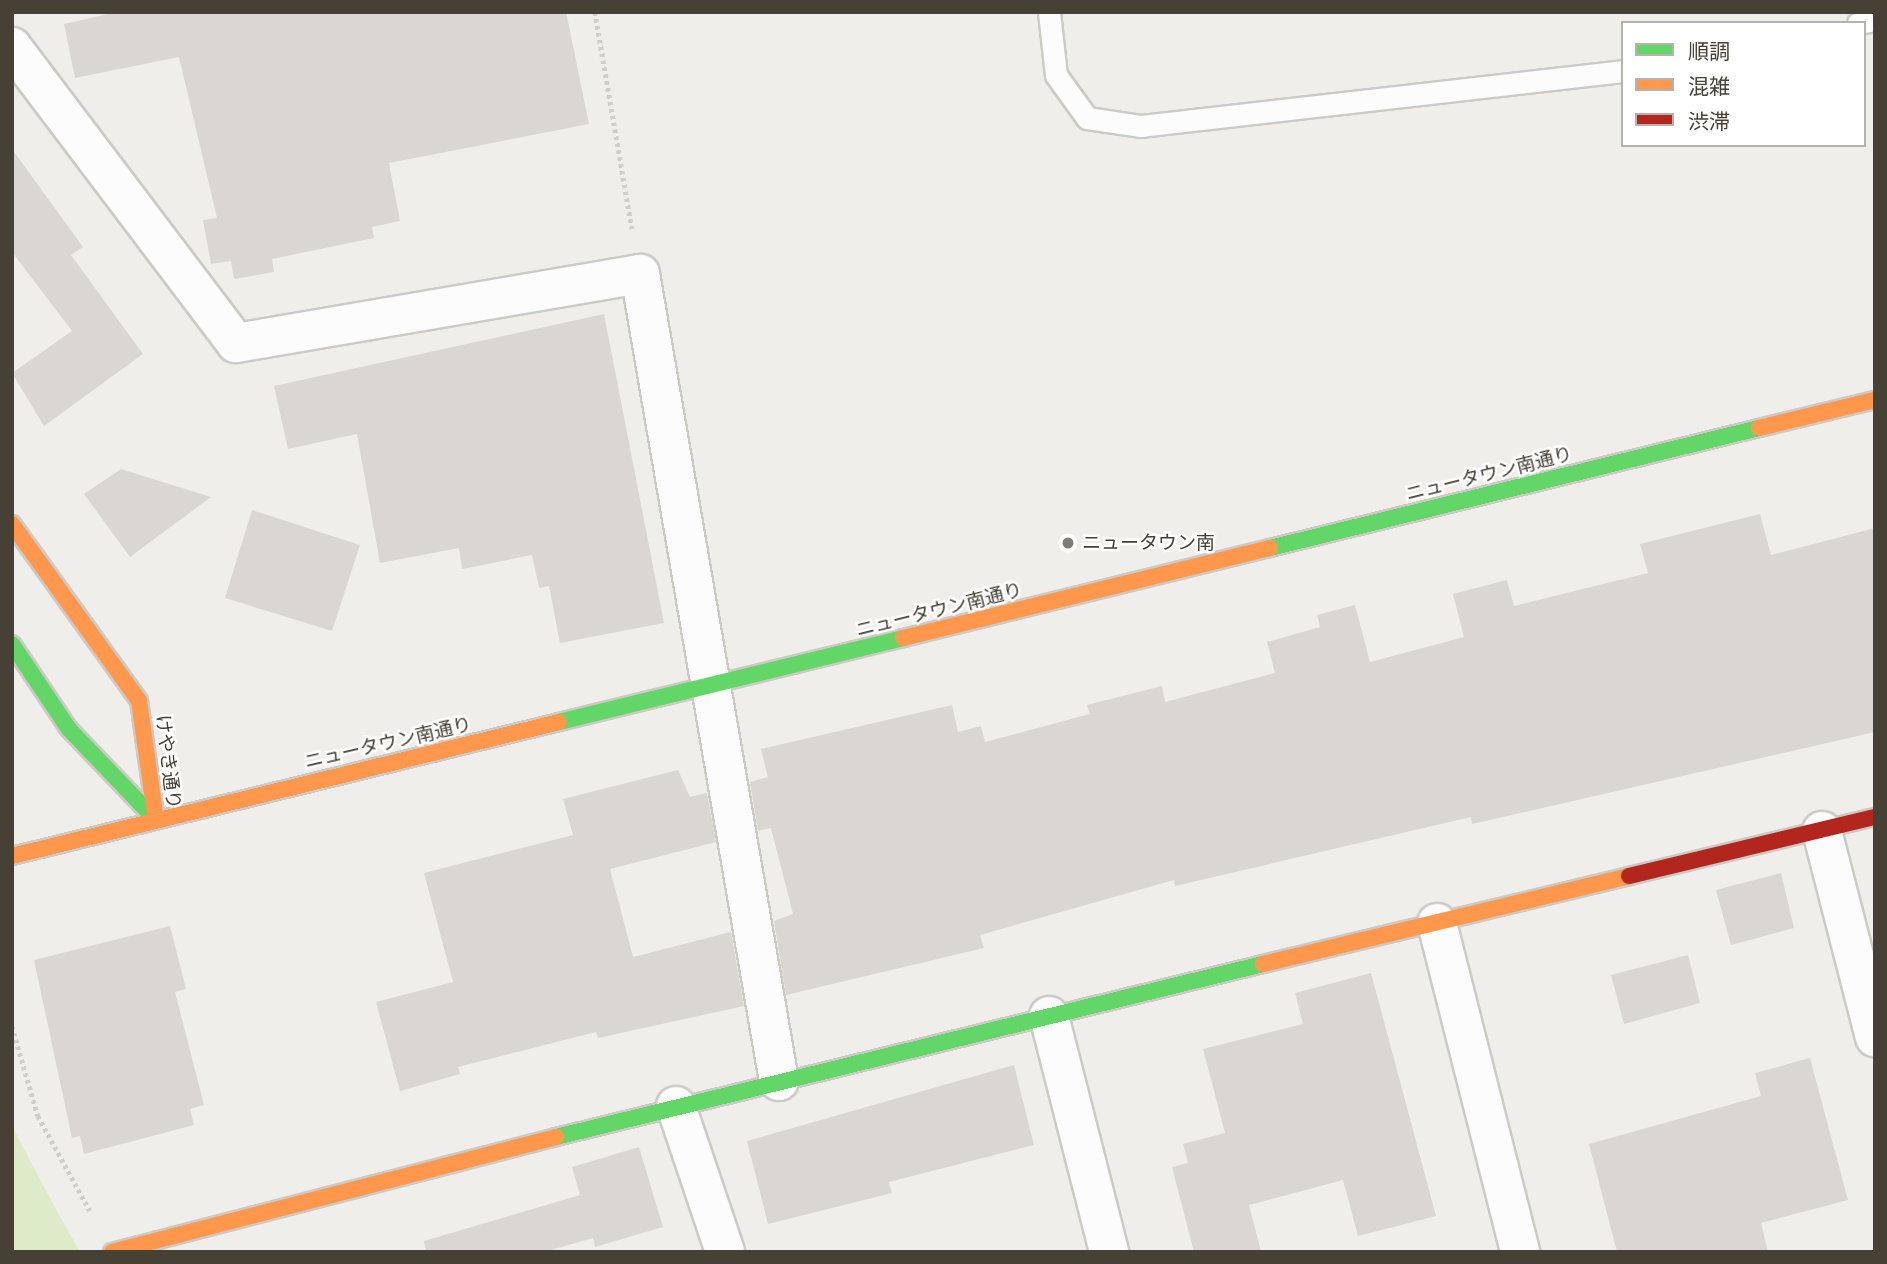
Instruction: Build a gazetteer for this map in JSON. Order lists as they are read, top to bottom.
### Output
{
  "streets": {
    "street": ["ニュータウン南通り", "けやき通り"]
  },
  "crossings": [
    ["ニュータウン南通り", "けやき通り"]
  ],
  "places": ["ニュータウン南"],
  "legend": ["順調", "混雑", "渋滞"]
}
